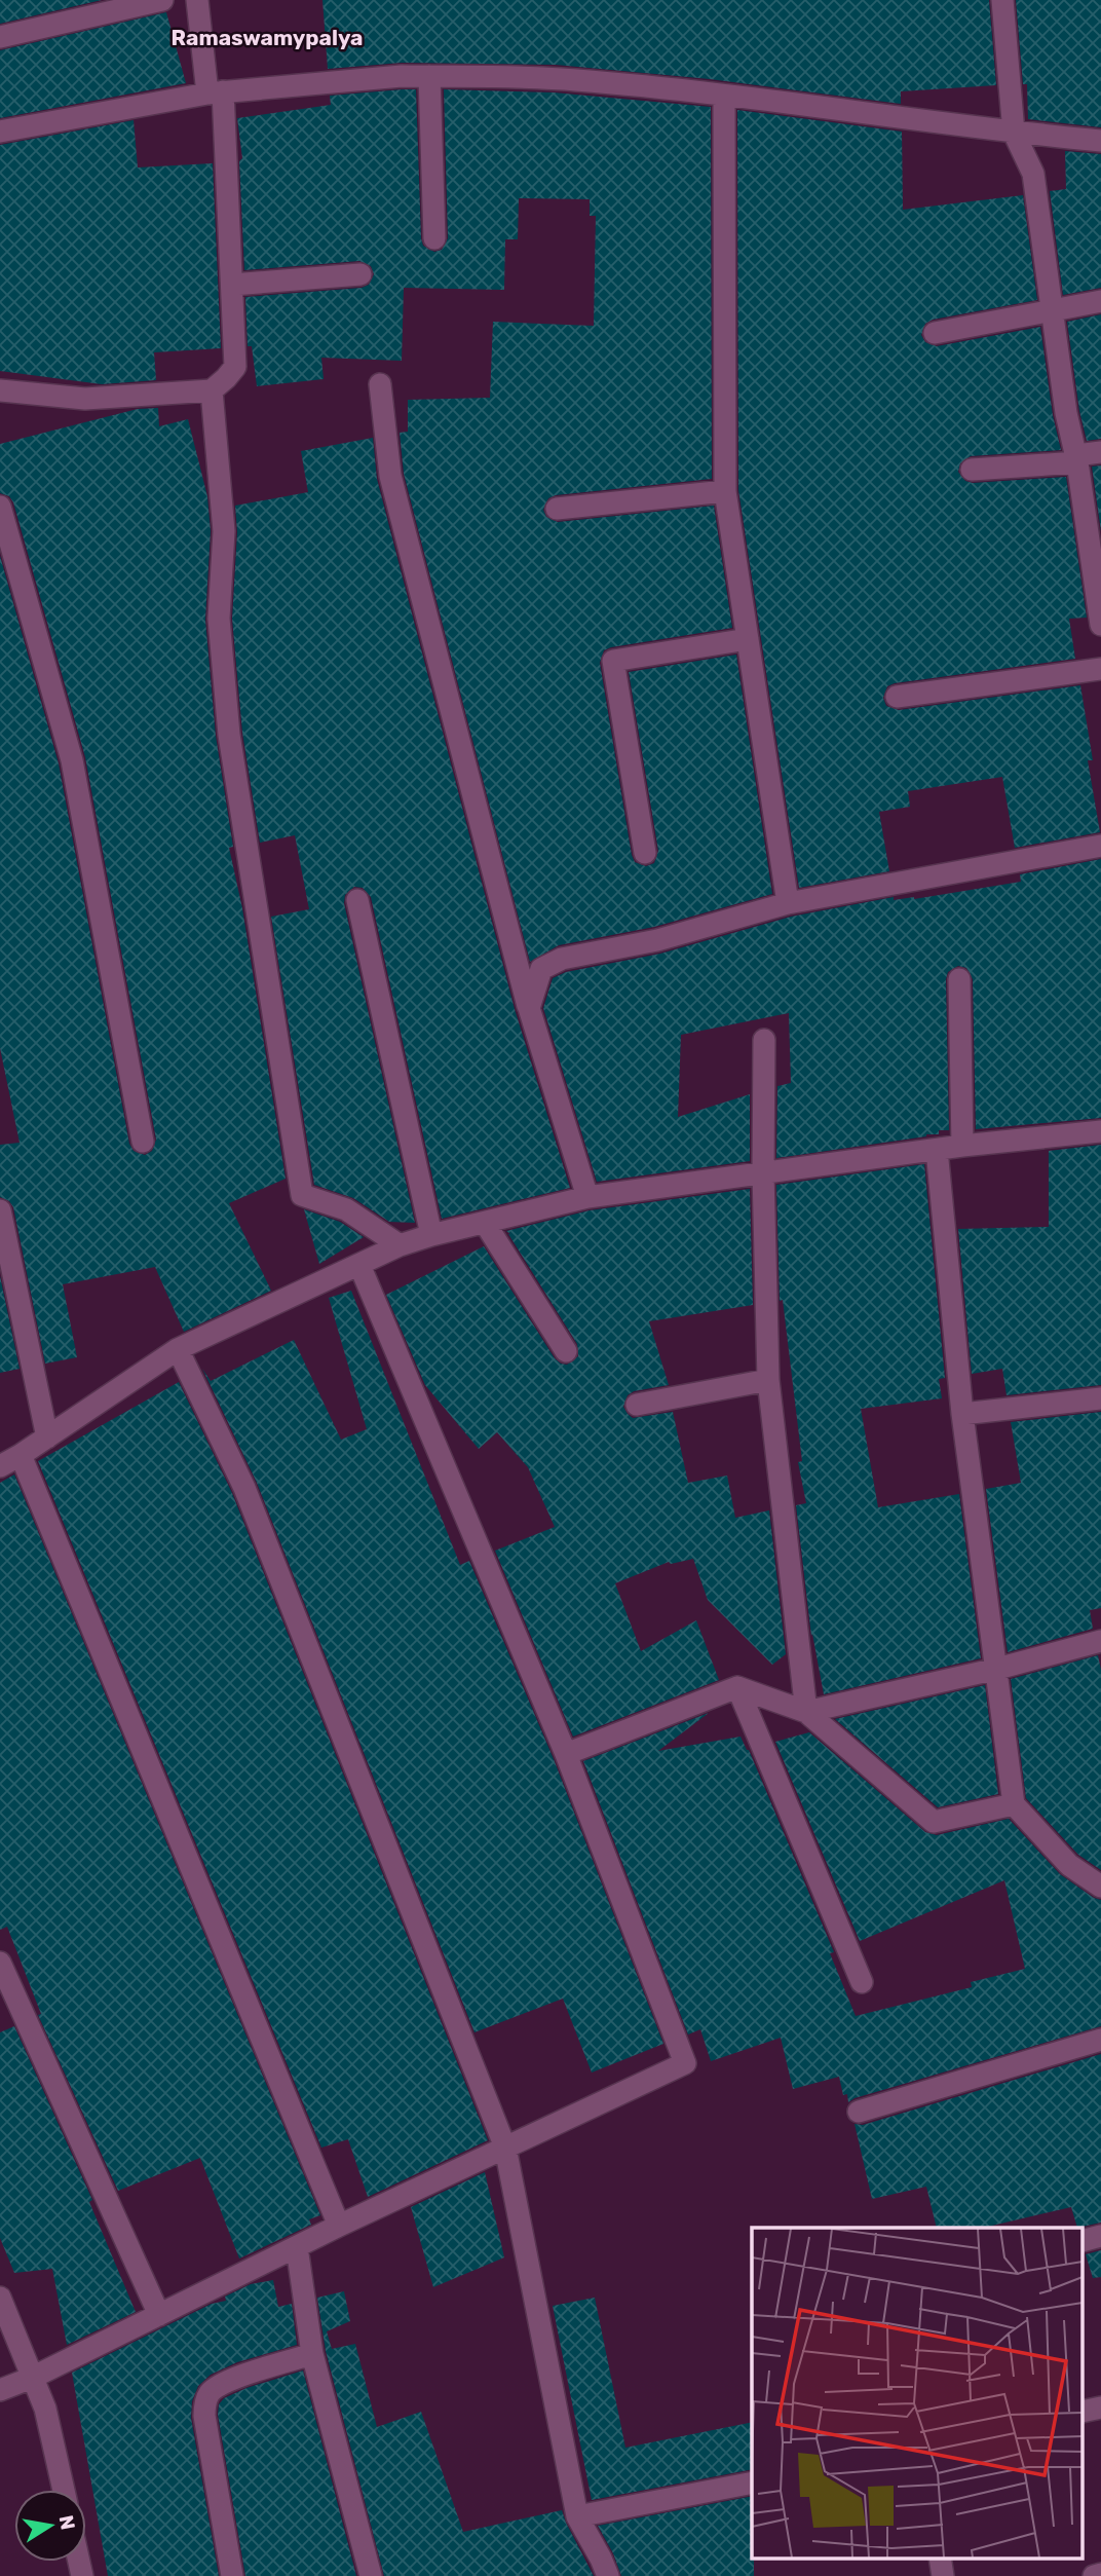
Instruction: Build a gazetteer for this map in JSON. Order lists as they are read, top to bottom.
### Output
{
  "districts": ["Ramaswamypalya"],
  "north": "right"
}
